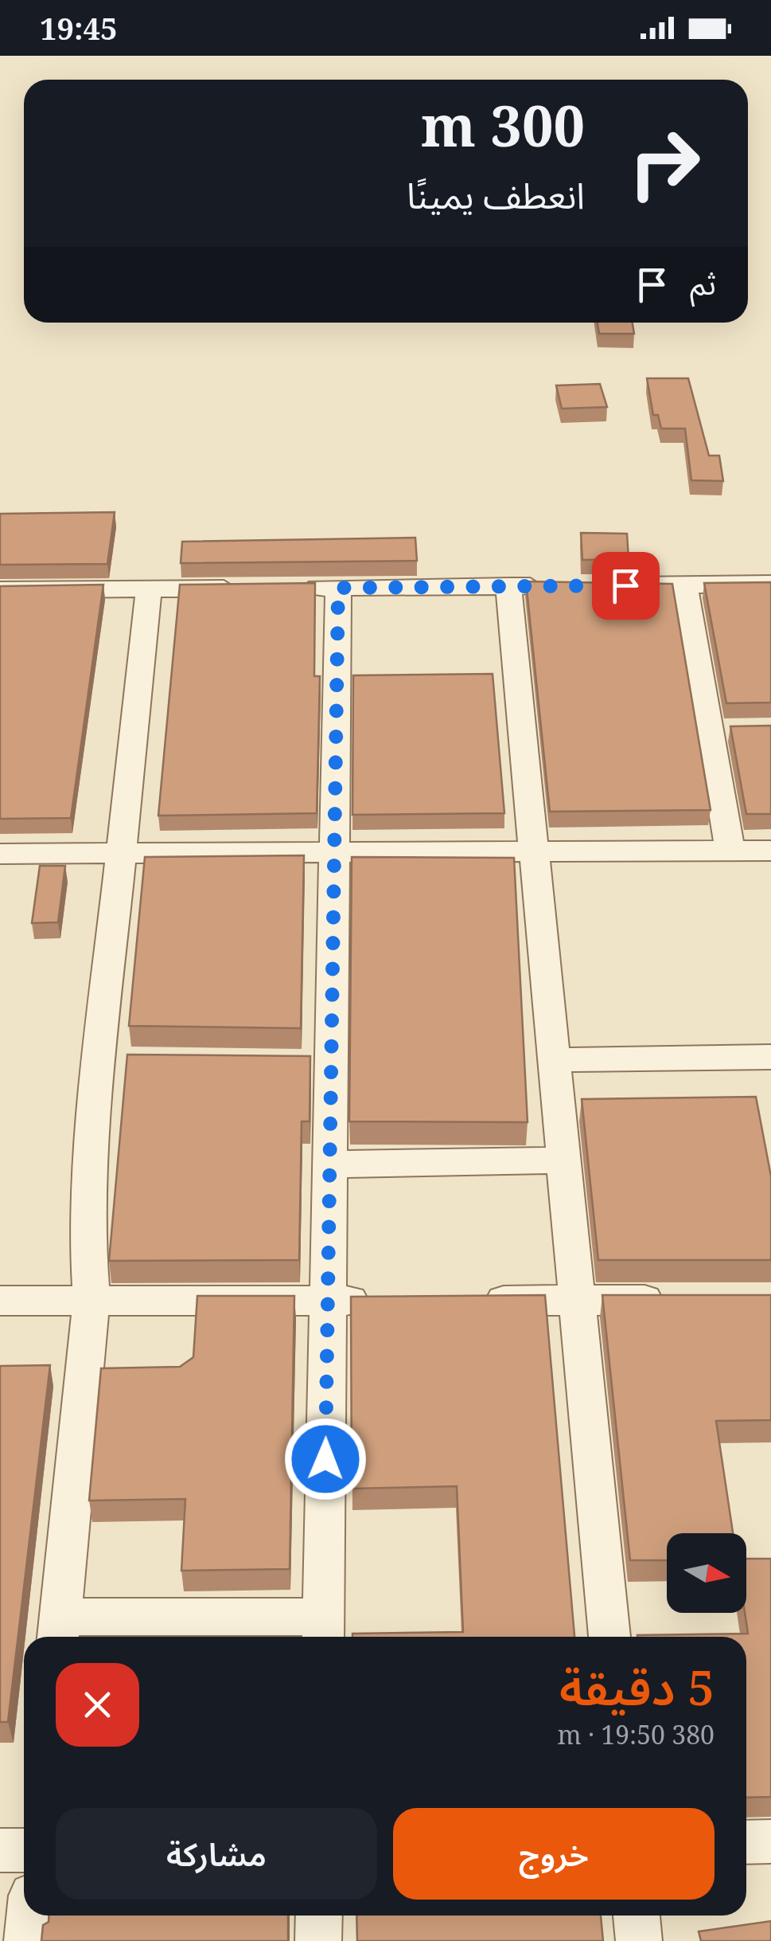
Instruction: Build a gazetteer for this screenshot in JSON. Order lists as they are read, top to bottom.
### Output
{
  "north": "right",
  "page": {
    "status": "19:45",
    "turn": ["300 m", "انعطف يمينًا"],
    "then": "ثم",
    "heading": ["5 دقيقة", "380 m · 19:50"],
    "buttons": ["خروج", "مشاركة"]
  }
}
